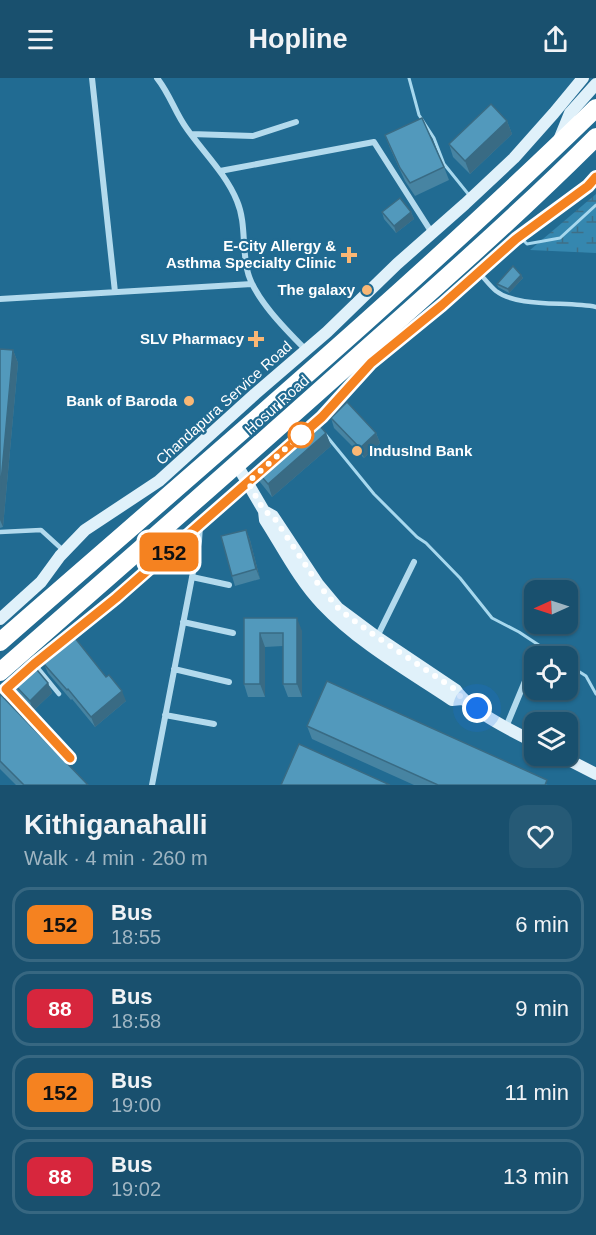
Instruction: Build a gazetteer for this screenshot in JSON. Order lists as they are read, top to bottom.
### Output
{
  "streets": {
    "highway": ["Hosur Road"],
    "street": ["Chandapura Service Road"]
  },
  "places": {
    "health": ["E-City Allergy & Asthma Specialty Clinic", "SLV Pharmacy"],
    "other": ["The galaxy", "Bank of Baroda", "IndusInd Bank"]
  },
  "lines": ["bus line 152"],
  "north": "left",
  "page": {
    "header": "Hopline",
    "on_map": "152",
    "heading": ["Kithiganahalli", "Walk · 4 min · 260 m"],
    "list": [
      {
        "mark": "152",
        "name": "Bus",
        "note": "18:55",
        "value": "6 min"
      },
      {
        "mark": "88",
        "name": "Bus",
        "note": "18:58",
        "value": "9 min"
      },
      {
        "mark": "152",
        "name": "Bus",
        "note": "19:00",
        "value": "11 min"
      },
      {
        "mark": "88",
        "name": "Bus",
        "note": "19:02",
        "value": "13 min"
      }
    ]
  }
}
